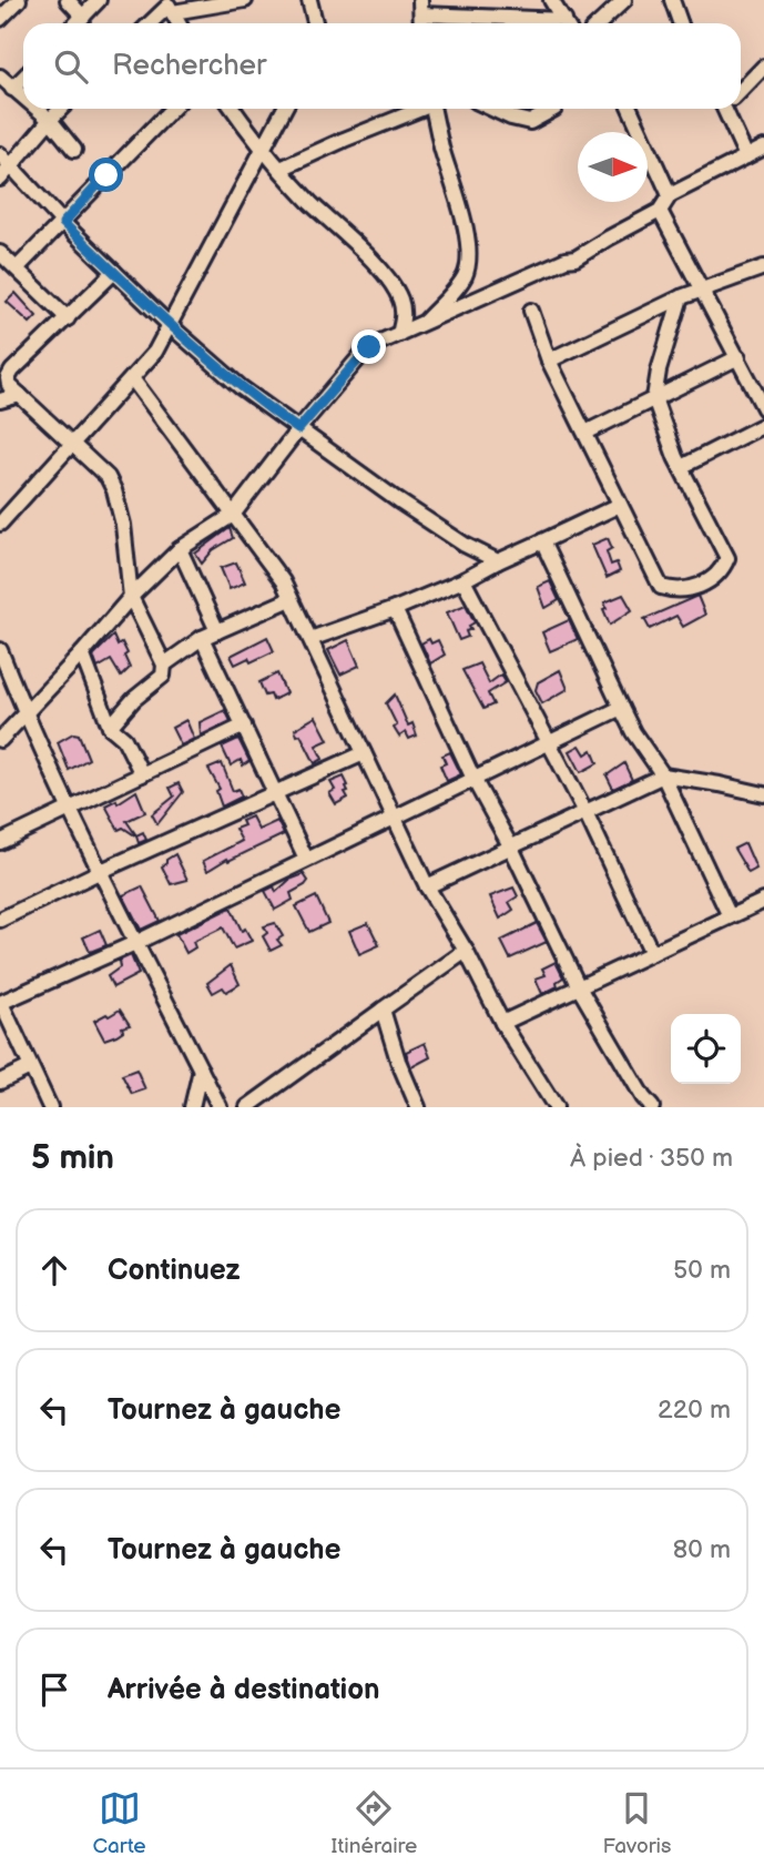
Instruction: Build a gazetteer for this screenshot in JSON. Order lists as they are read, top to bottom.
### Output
{
  "north": "right",
  "page": {
    "search": "Rechercher",
    "heading": ["5 min", "À pied · 350 m"],
    "list": [
      ["Continuez", "50 m"],
      ["Tournez à gauche", "220 m"],
      ["Tournez à gauche", "80 m"],
      "Arrivée à destination"
    ],
    "nav": ["Carte", "Itinéraire", "Favoris"]
  }
}
